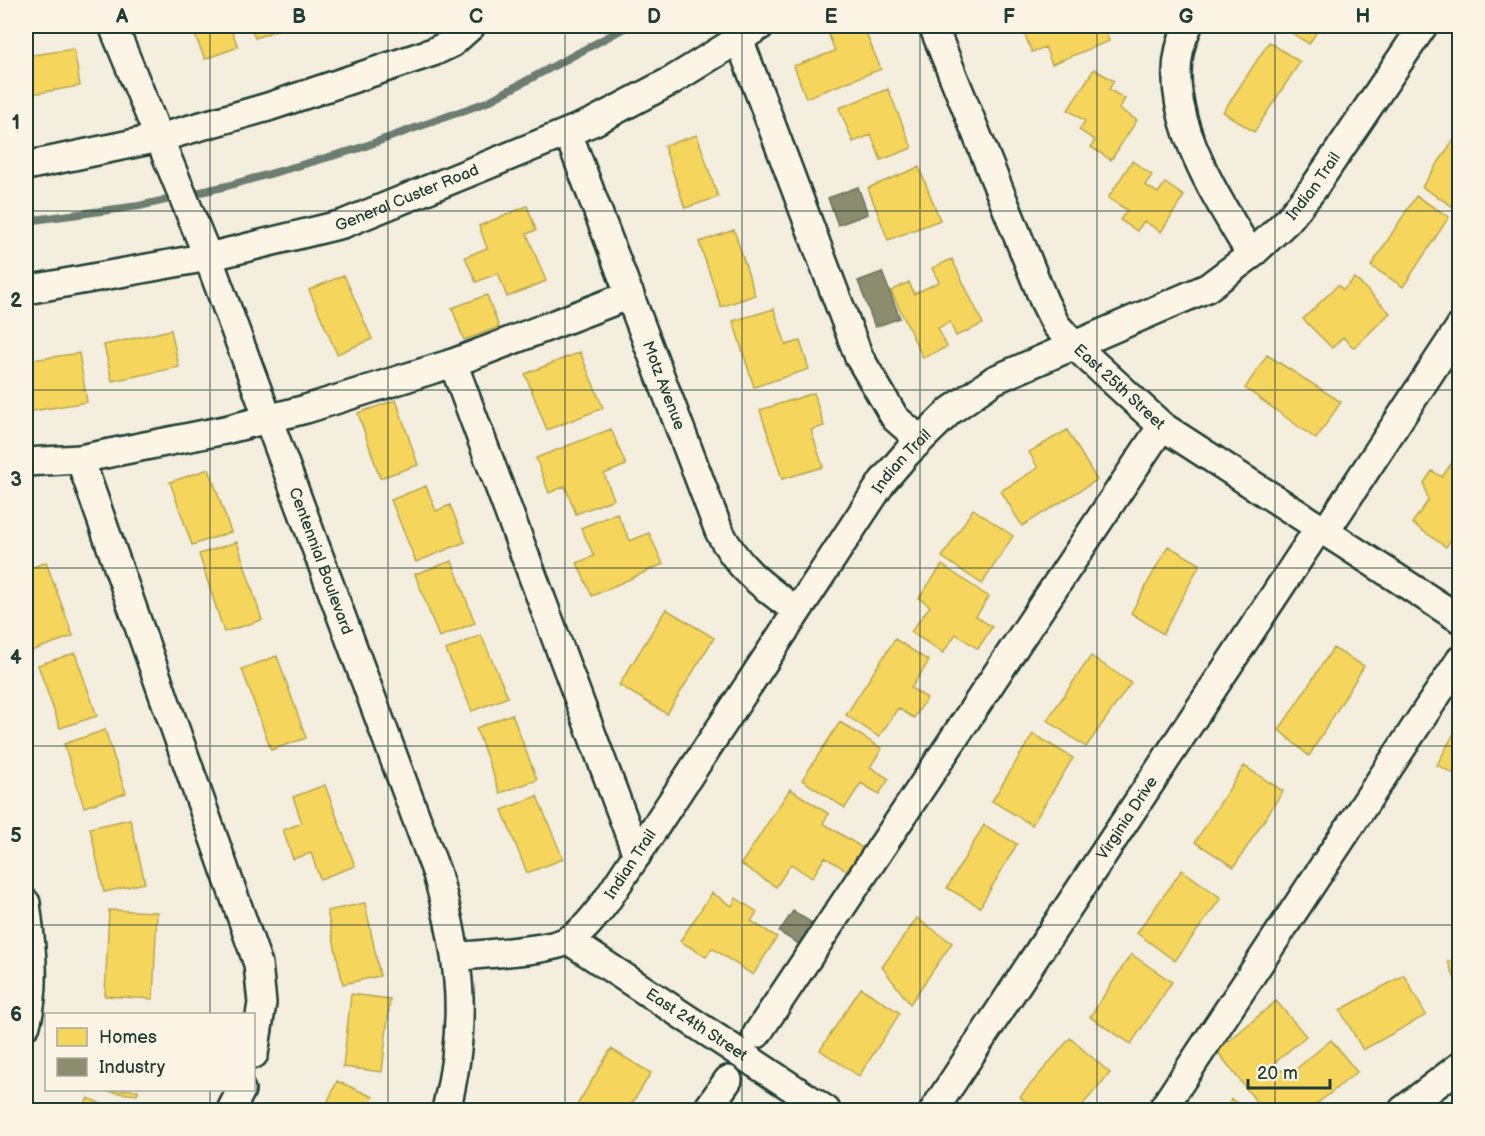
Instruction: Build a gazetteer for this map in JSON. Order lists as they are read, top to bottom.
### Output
{
  "streets": {
    "street": [
      "Indian Trail",
      "General Custer Road",
      "Motz Avenue",
      "East 25th Street",
      "Centennial Boulevard",
      "Virginia Drive",
      "East 24th Street"
    ]
  },
  "crossings": [
    ["Indian Trail", "Motz Avenue"],
    ["Indian Trail", "East 25th Street"],
    ["Indian Trail", "Centennial Boulevard"],
    ["Indian Trail", "East 24th Street"],
    ["General Custer Road", "Motz Avenue"],
    ["General Custer Road", "Centennial Boulevard"],
    ["East 25th Street", "Virginia Drive"]
  ],
  "legend": ["Homes", "Industry"],
  "scale_bar": "20 m",
  "grid": {
    "columns": [
      "A",
      "B",
      "C",
      "D",
      "E",
      "F",
      "G",
      "H"
    ],
    "rows": [
      "1",
      "2",
      "3",
      "4",
      "5",
      "6"
    ]
  }
}
